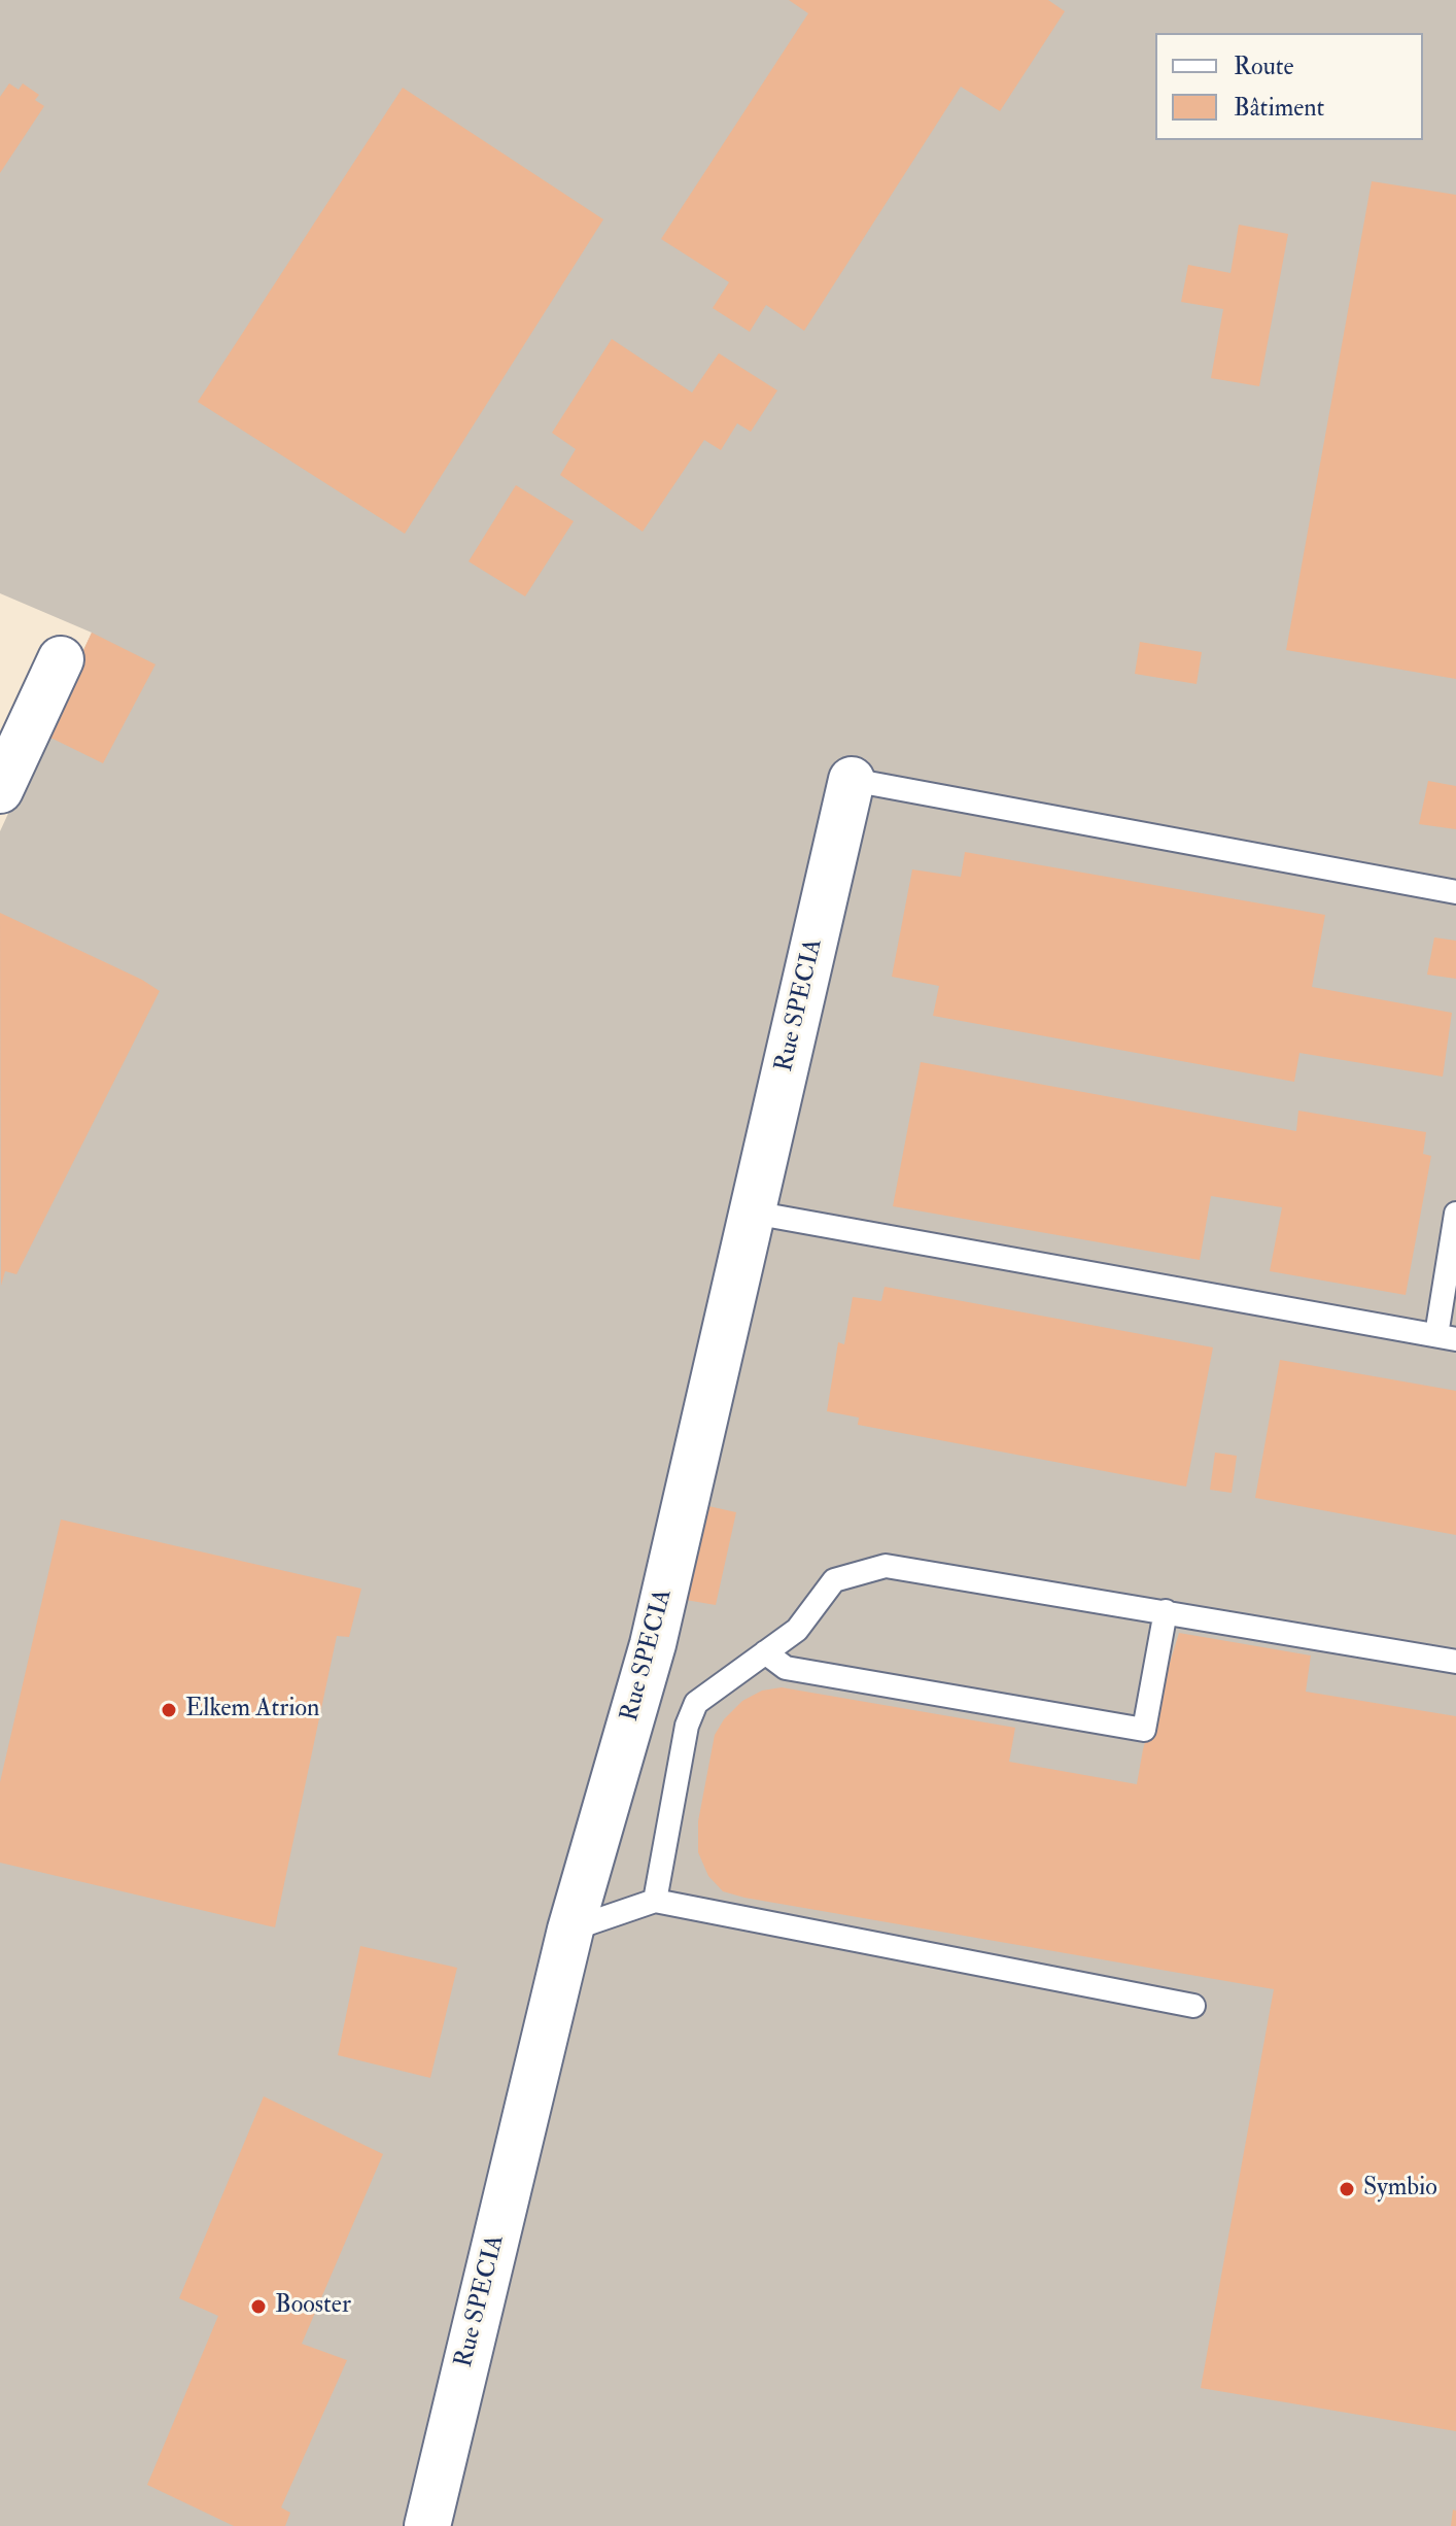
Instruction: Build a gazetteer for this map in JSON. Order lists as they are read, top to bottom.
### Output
{
  "streets": {
    "street": ["Rue SPECIA"]
  },
  "places": ["Elkem Atrion", "Symbio", "Booster"],
  "legend": ["Route", "Bâtiment"]
}
